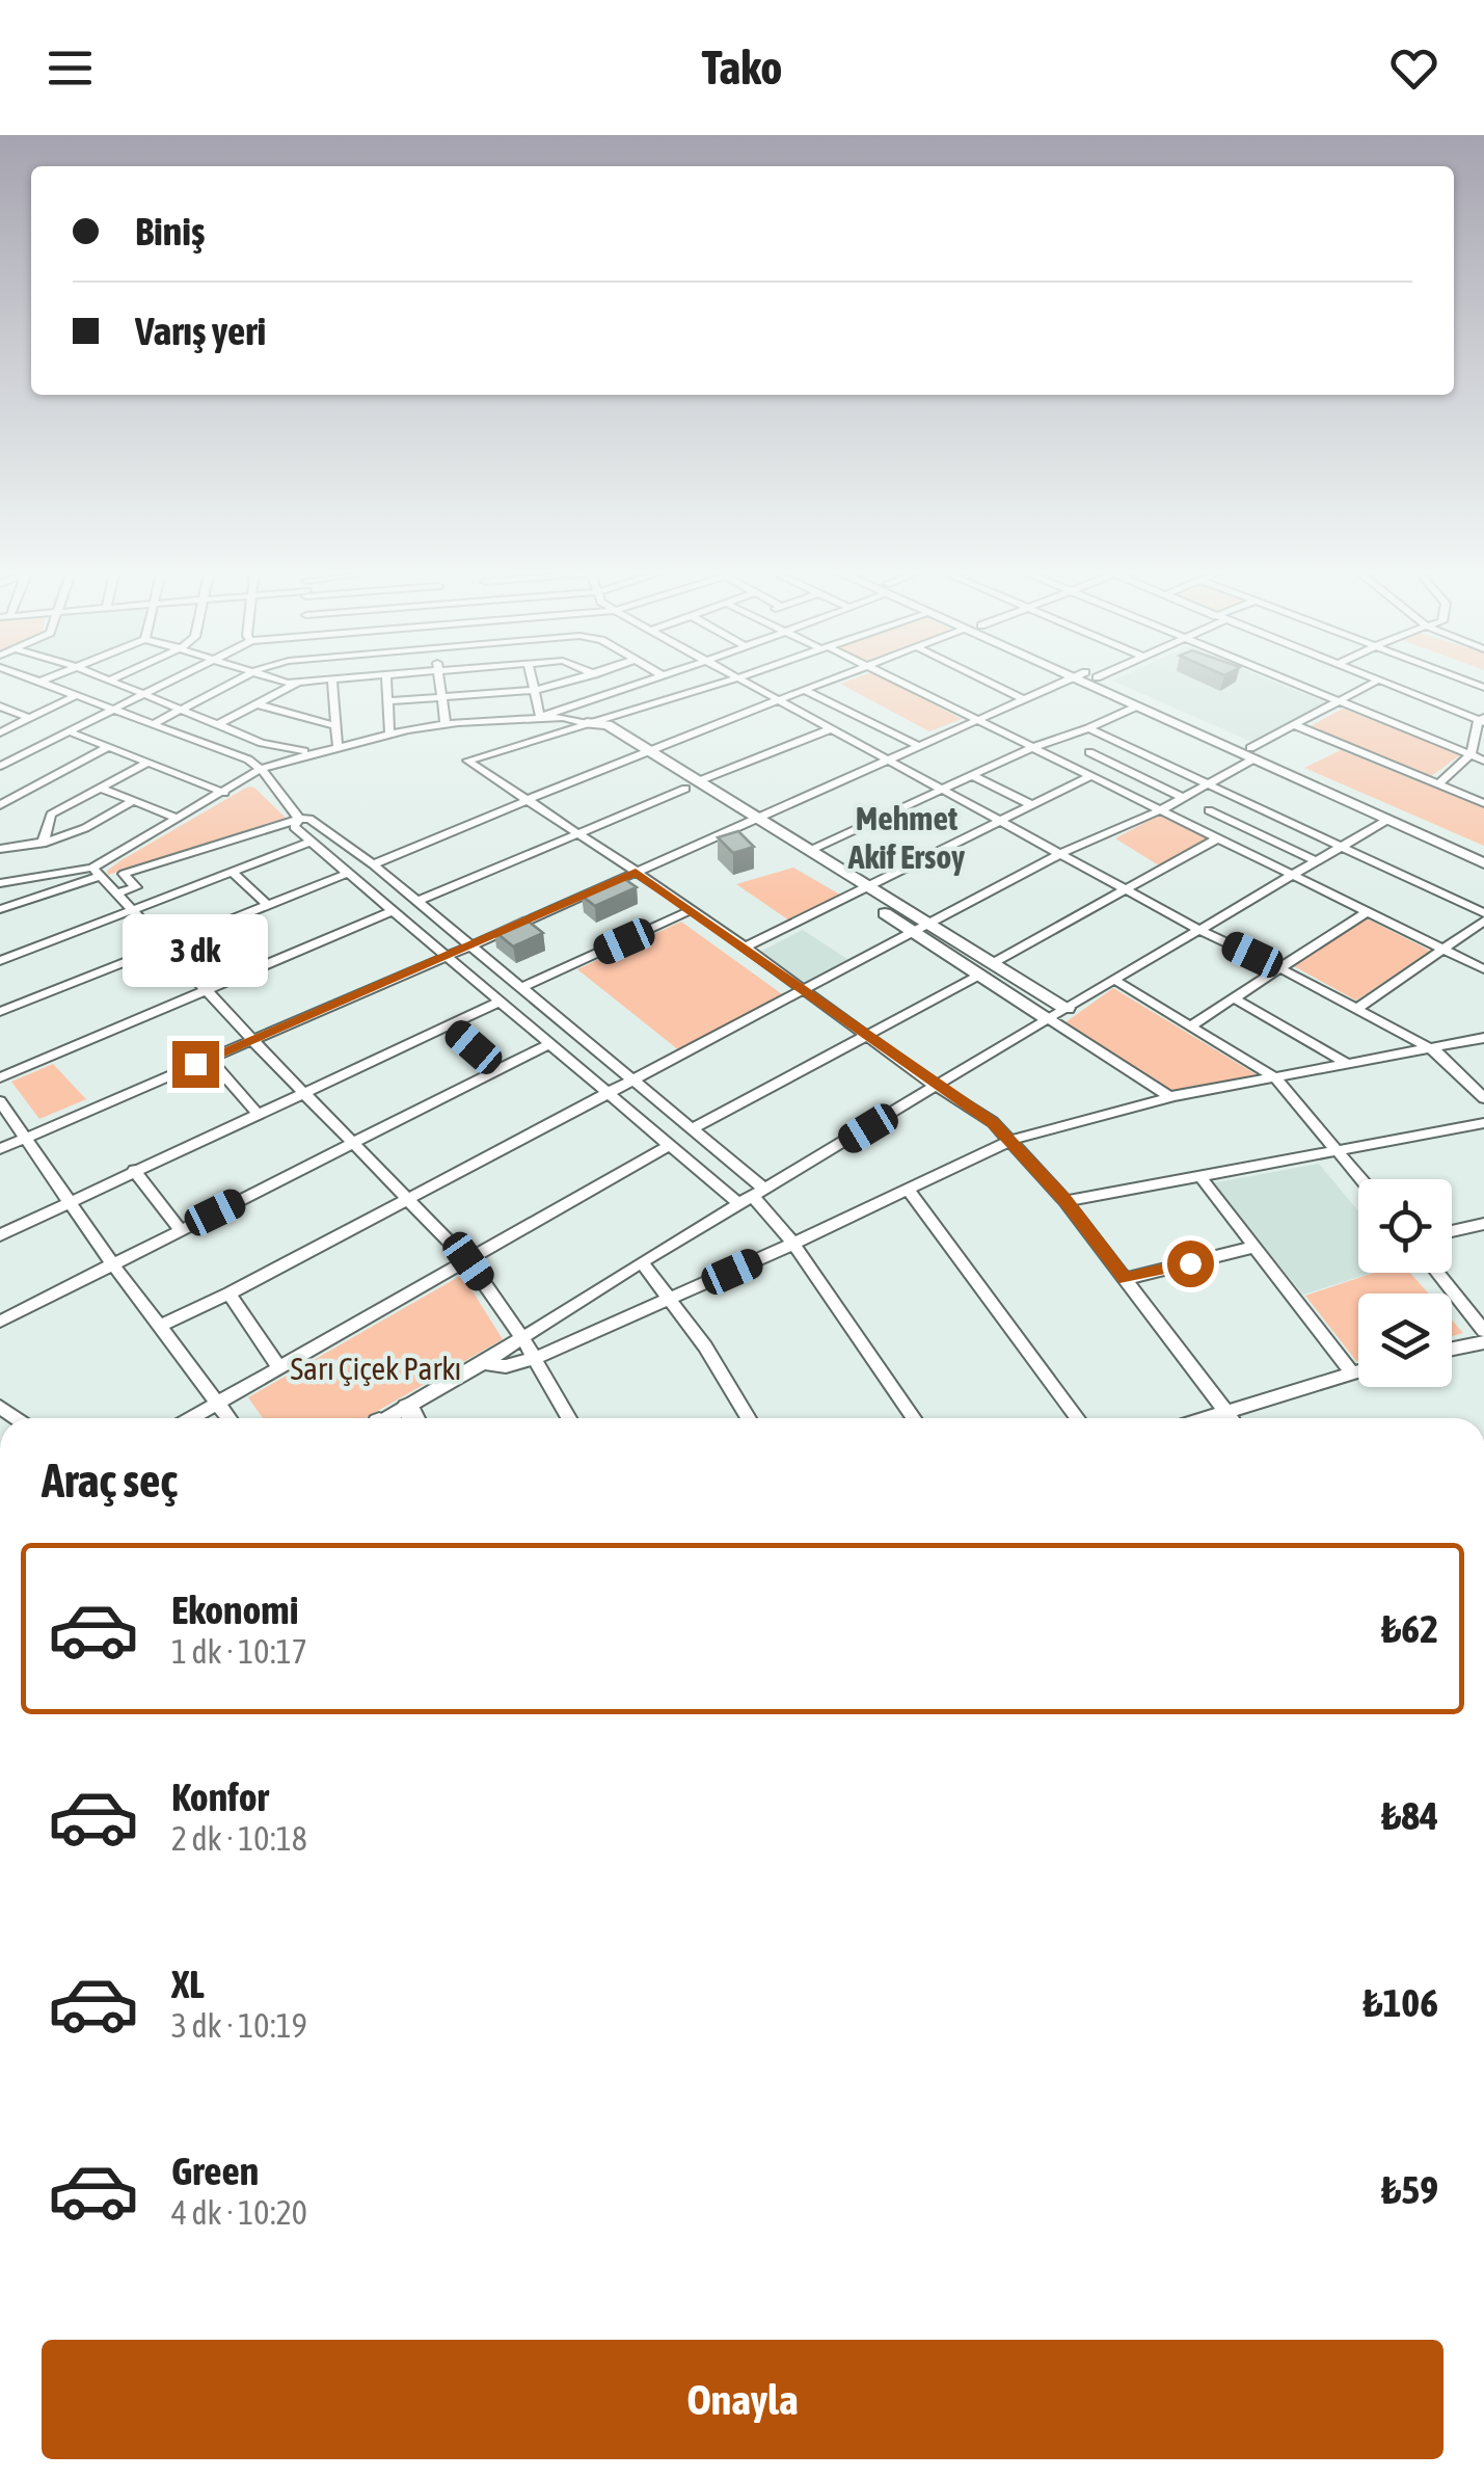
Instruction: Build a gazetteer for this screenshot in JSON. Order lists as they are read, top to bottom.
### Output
{
  "districts": ["Mehmet Akif Ersoy"],
  "parks": ["Sarı Çiçek Parkı"],
  "page": {
    "header": "Tako",
    "banner": ["Biniş", "Varış yeri"],
    "bubble": "3 dk",
    "heading": "Araç seç",
    "list": [
      {
        "name": "Ekonomi",
        "note": "1 dk · 10:17",
        "value": "₺62"
      },
      {
        "name": "Konfor",
        "note": "2 dk · 10:18",
        "value": "₺84"
      },
      {
        "name": "XL",
        "note": "3 dk · 10:19",
        "value": "₺106"
      },
      {
        "name": "Green",
        "note": "4 dk · 10:20",
        "value": "₺59"
      }
    ],
    "buttons": "Onayla"
  }
}
